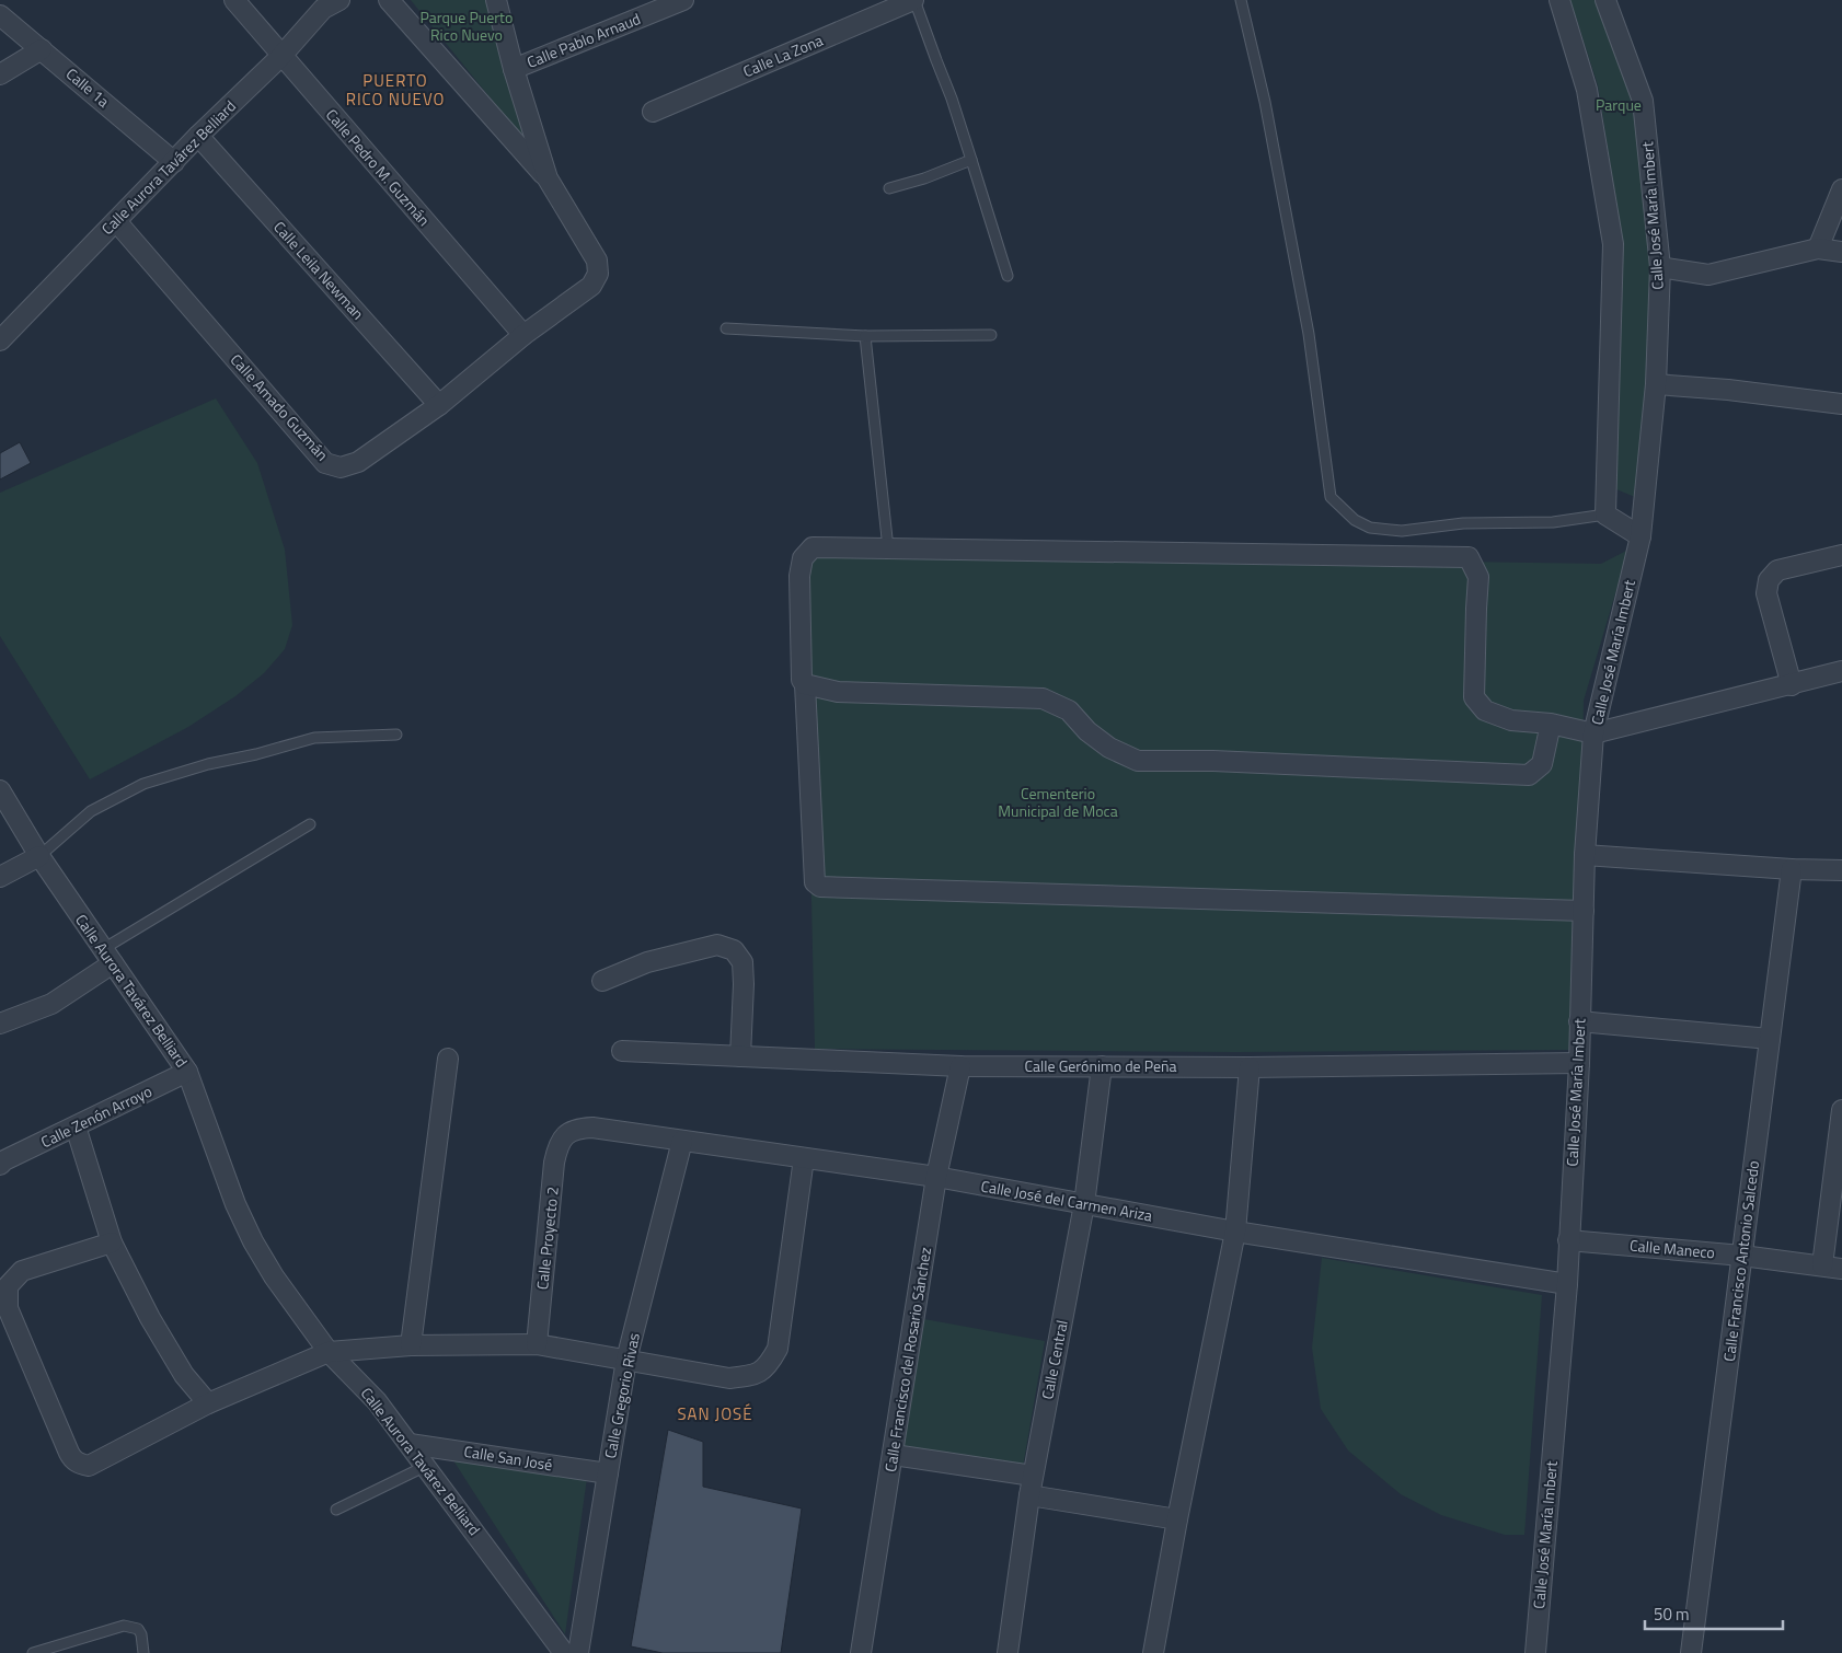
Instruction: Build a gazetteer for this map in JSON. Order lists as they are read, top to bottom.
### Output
{
  "streets": {
    "street": [
      "Calle Pablo Arnaud",
      "Calle La Zona",
      "Calle 1a",
      "Calle Aurora Tavárez Belliard",
      "Calle Pedro M. Guzmán",
      "Calle José María Imbert",
      "Calle Leila Newman",
      "Calle Amado Guzmán",
      "Calle Gerónimo de Peña",
      "Calle Zenón Arroyo",
      "Calle José del Carmen Ariza",
      "Calle Proyecto 2",
      "Calle Maneco",
      "Calle Francisco Antonio Salcedo",
      "Calle Francisco del Rosario Sánchez",
      "Calle Central",
      "Calle Gregorio Rivas",
      "Calle San José"
    ]
  },
  "crossings": [
    ["Calle 1a", "Calle Aurora Tavárez Belliard"],
    ["Calle Aurora Tavárez Belliard", "Calle Pedro M. Guzmán"],
    ["Calle Aurora Tavárez Belliard", "Calle Leila Newman"],
    ["Calle Aurora Tavárez Belliard", "Calle Amado Guzmán"],
    ["Calle Aurora Tavárez Belliard", "Calle Zenón Arroyo"],
    ["Calle Aurora Tavárez Belliard", "Calle San José"],
    ["Calle Pedro M. Guzmán", "Calle Amado Guzmán"],
    ["Calle José María Imbert", "Calle Gerónimo de Peña"],
    ["Calle José María Imbert", "Calle José del Carmen Ariza"],
    ["Calle José María Imbert", "Calle Maneco"],
    ["Calle Leila Newman", "Calle Amado Guzmán"],
    ["Calle Gerónimo de Peña", "Calle Francisco del Rosario Sánchez"],
    ["Calle Gerónimo de Peña", "Calle Central"],
    ["Calle José del Carmen Ariza", "Calle Proyecto 2"],
    ["Calle José del Carmen Ariza", "Calle Francisco del Rosario Sánchez"],
    ["Calle José del Carmen Ariza", "Calle Central"],
    ["Calle José del Carmen Ariza", "Calle Gregorio Rivas"],
    ["Calle Maneco", "Calle Francisco Antonio Salcedo"],
    ["Calle Gregorio Rivas", "Calle San José"]
  ],
  "districts": ["PUERTO RICO NUEVO", "SAN JOSÉ"],
  "parks": ["Parque Puerto Rico Nuevo", "Parque", "Cementerio Municipal de Moca"],
  "scale_bar": "50 m"
}
